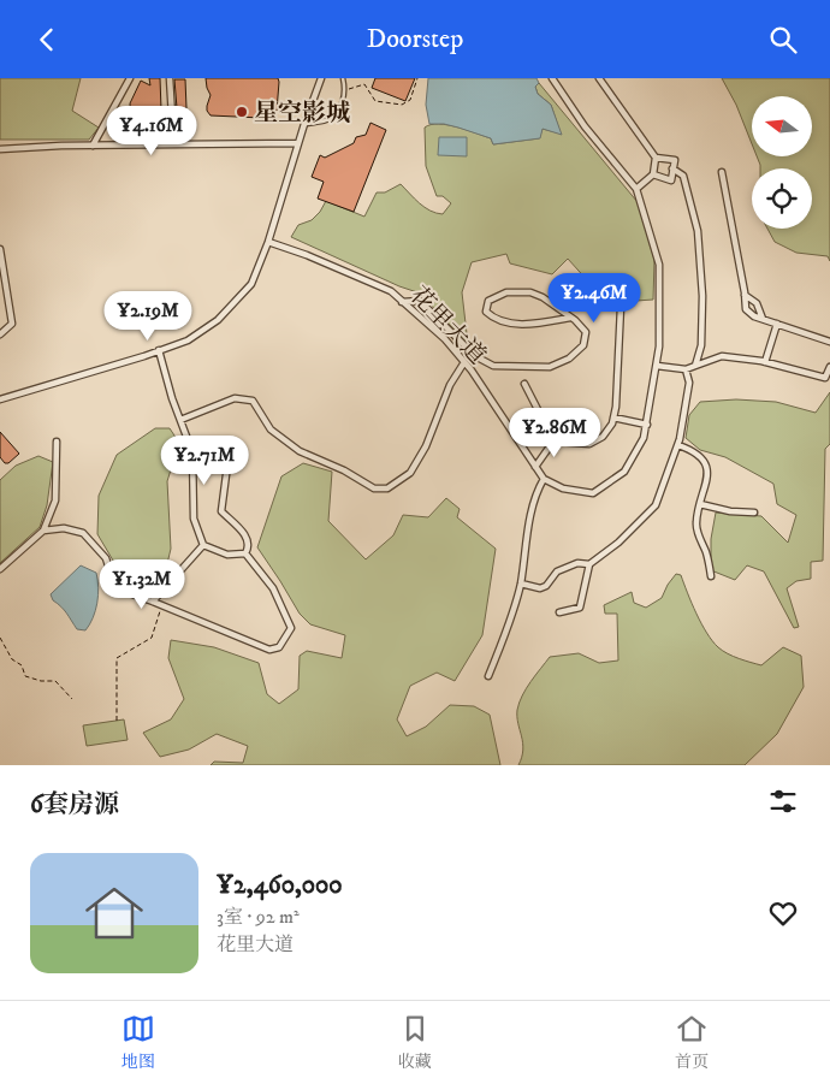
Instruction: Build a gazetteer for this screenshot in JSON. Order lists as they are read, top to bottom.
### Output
{
  "streets": {
    "street": ["花里大道"]
  },
  "places": ["星空影城"],
  "north": "left",
  "page": {
    "header": "Doorstep",
    "price": [
      "¥4.16M",
      "¥2.46M",
      "¥2.19M",
      "¥2.86M",
      "¥2.71M",
      "¥1.32M"
    ],
    "heading": "6套房源",
    "list": [
      {
        "name": "¥2,460,000",
        "note": "3室 · 92 m² · 花里大道"
      }
    ],
    "tabs": ["地图", "收藏", "首页"]
  }
}
